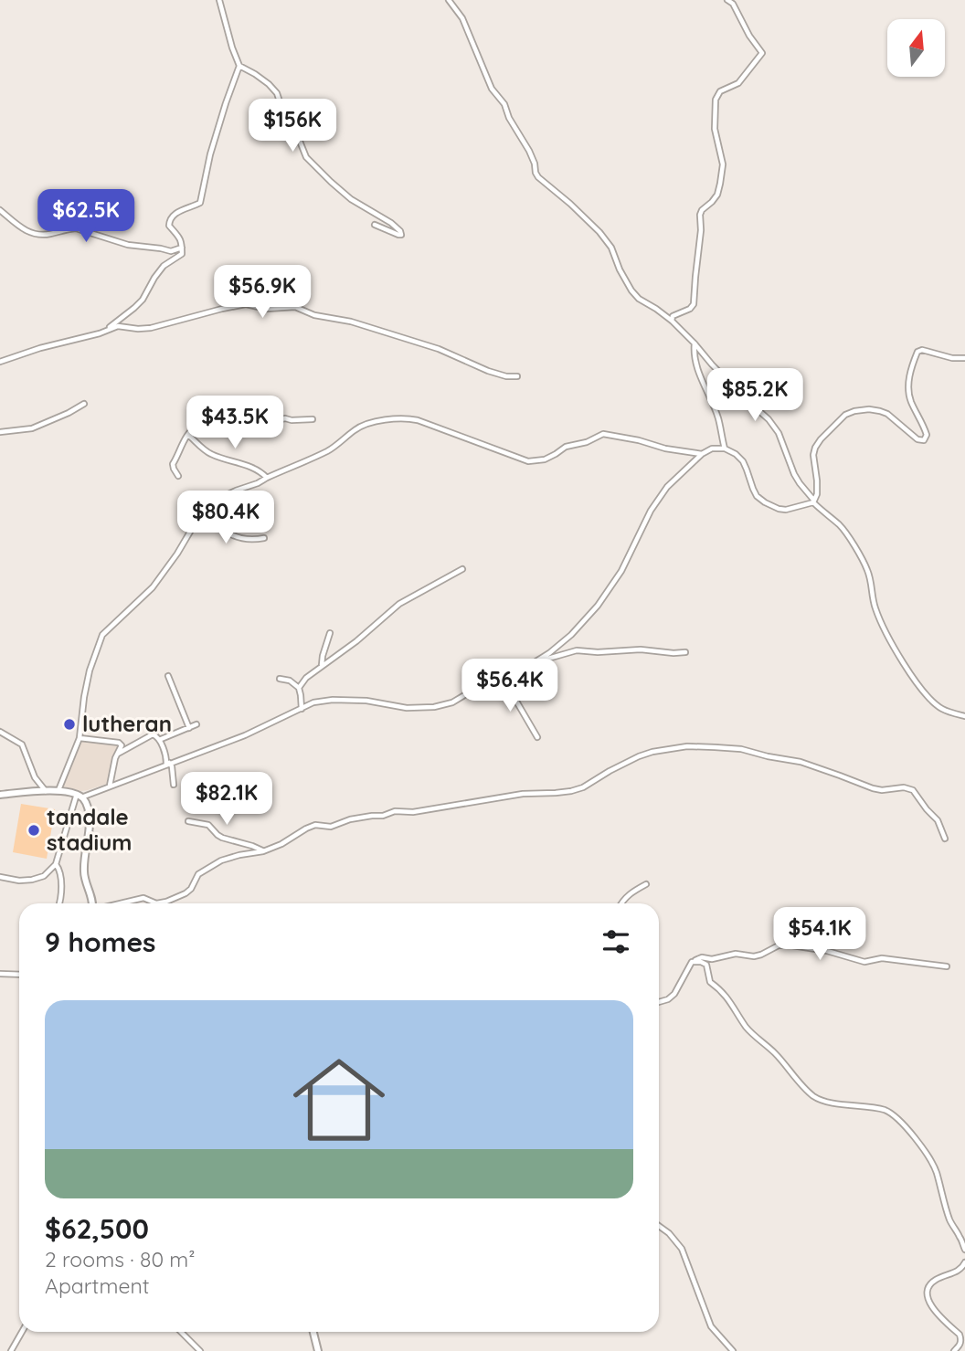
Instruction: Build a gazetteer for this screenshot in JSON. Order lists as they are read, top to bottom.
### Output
{
  "places": ["lutheran", "tandale stadium"],
  "north": "top",
  "page": {
    "price": [
      "$156K",
      "$62.5K",
      "$56.9K",
      "$85.2K",
      "$43.5K",
      "$80.4K",
      "$56.4K",
      "$82.1K",
      "$54.1K"
    ],
    "heading": "9 homes",
    "list": [
      {
        "name": "$62,500",
        "note": "2 rooms · 80 m² · Apartment"
      }
    ]
  }
}
